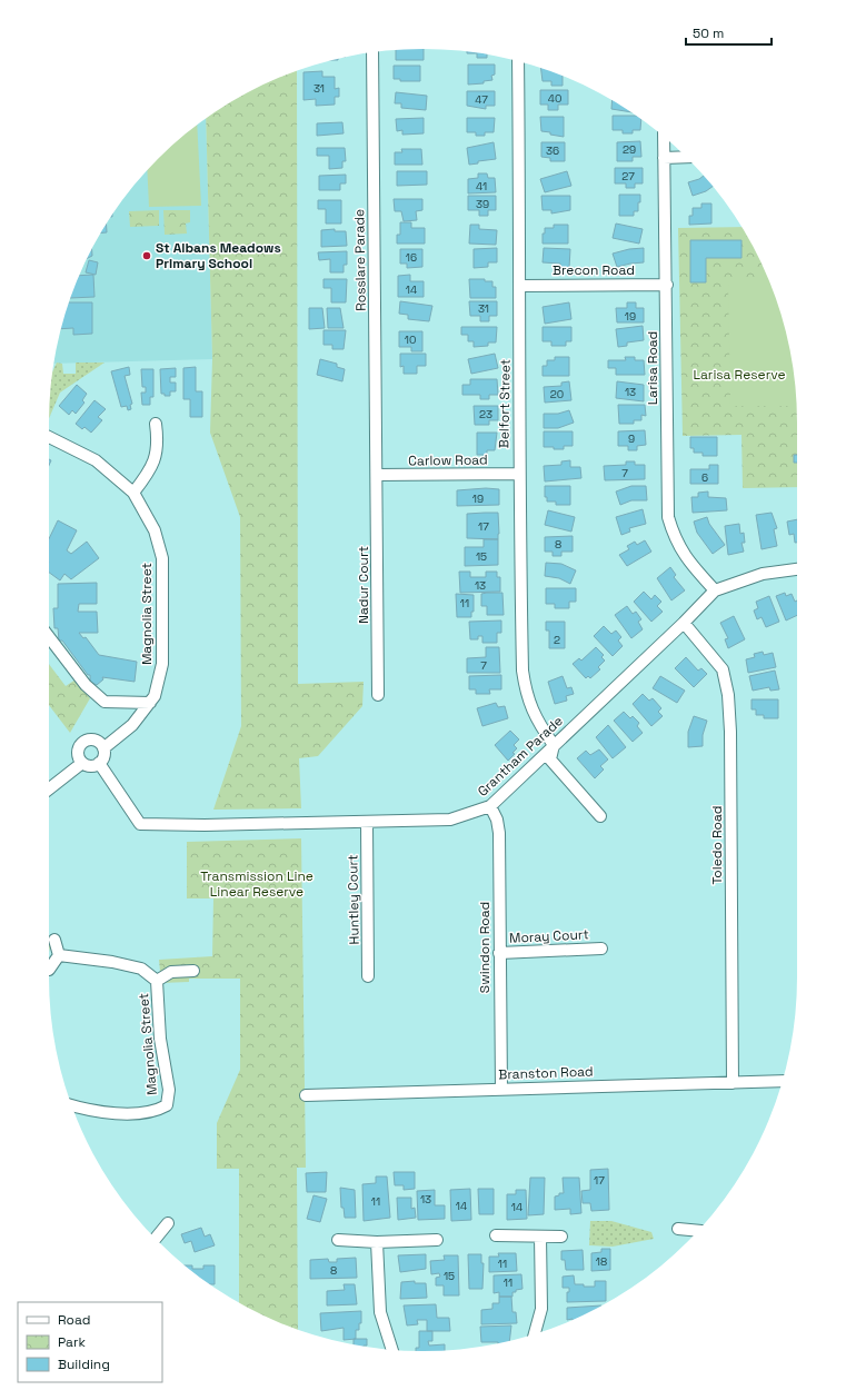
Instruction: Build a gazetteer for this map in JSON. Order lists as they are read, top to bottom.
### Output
{
  "streets": {
    "street": [
      "Rosslare Parade",
      "Brecon Road",
      "Larisa Road",
      "Belfort Street",
      "Carlow Road",
      "Nadur Court",
      "Magnolia Street",
      "Grantham Parade",
      "Toledo Road",
      "Huntley Court",
      "Moray Court",
      "Swindon Road",
      "Branston Road"
    ]
  },
  "crossings": [
    ["Rosslare Parade", "Carlow Road"],
    ["Rosslare Parade", "Nadur Court"],
    ["Brecon Road", "Larisa Road"],
    ["Brecon Road", "Belfort Street"],
    ["Larisa Road", "Grantham Parade"],
    ["Belfort Street", "Carlow Road"],
    ["Belfort Street", "Grantham Parade"],
    ["Carlow Road", "Nadur Court"],
    ["Magnolia Street", "Grantham Parade"],
    ["Grantham Parade", "Toledo Road"],
    ["Grantham Parade", "Huntley Court"],
    ["Grantham Parade", "Swindon Road"],
    ["Toledo Road", "Branston Road"],
    ["Moray Court", "Swindon Road"],
    ["Swindon Road", "Branston Road"]
  ],
  "parks": ["Larisa Reserve", "Transmission Line Linear Reserve"],
  "places": ["St Albans Meadows Primary School"],
  "house_numbers": [
    "31",
    "40",
    "47",
    "29",
    "36",
    "27",
    "41",
    "39",
    "16",
    "14",
    "31",
    "19",
    "10",
    "13",
    "20",
    "23",
    "9",
    "7",
    "6",
    "19",
    "17",
    "8",
    "15",
    "13",
    "11",
    "2",
    "7",
    "17",
    "13",
    "11",
    "14",
    "14",
    "18",
    "11",
    "8",
    "15",
    "11"
  ],
  "legend": ["Road", "Park", "Building"],
  "scale_bar": "50 m"
}
